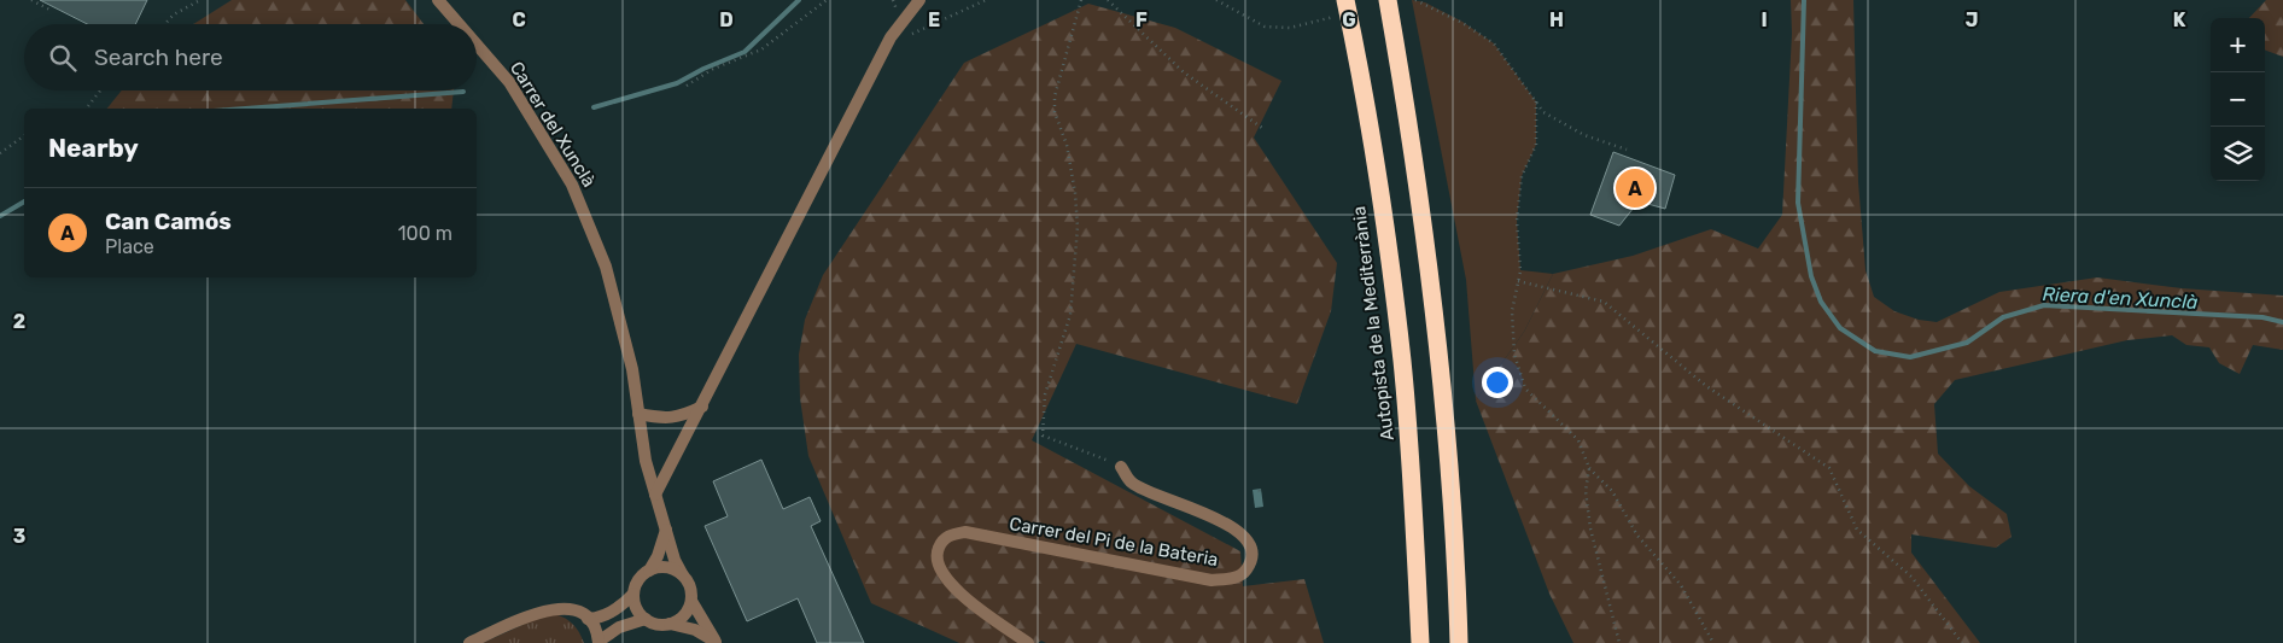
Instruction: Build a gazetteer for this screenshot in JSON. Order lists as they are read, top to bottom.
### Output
{
  "streets": {
    "highway": ["Autopista de la Mediterrània"],
    "street": ["Carrer del Xunclà", "Carrer del Pi de la Bateria"]
  },
  "water": ["Riera d'en Xunclà"],
  "page": {
    "map_buttons": ["+", "−"],
    "search": "Search here",
    "heading": "Nearby",
    "pins": "A",
    "list": [
      {
        "mark": "A",
        "name": "Can Camós",
        "note": "Place",
        "value": "100 m"
      }
    ]
  },
  "grid": {
    "columns": [
      "C",
      "D",
      "E",
      "F",
      "G",
      "H",
      "I",
      "J",
      "K"
    ],
    "rows": ["2", "3"]
  }
}
